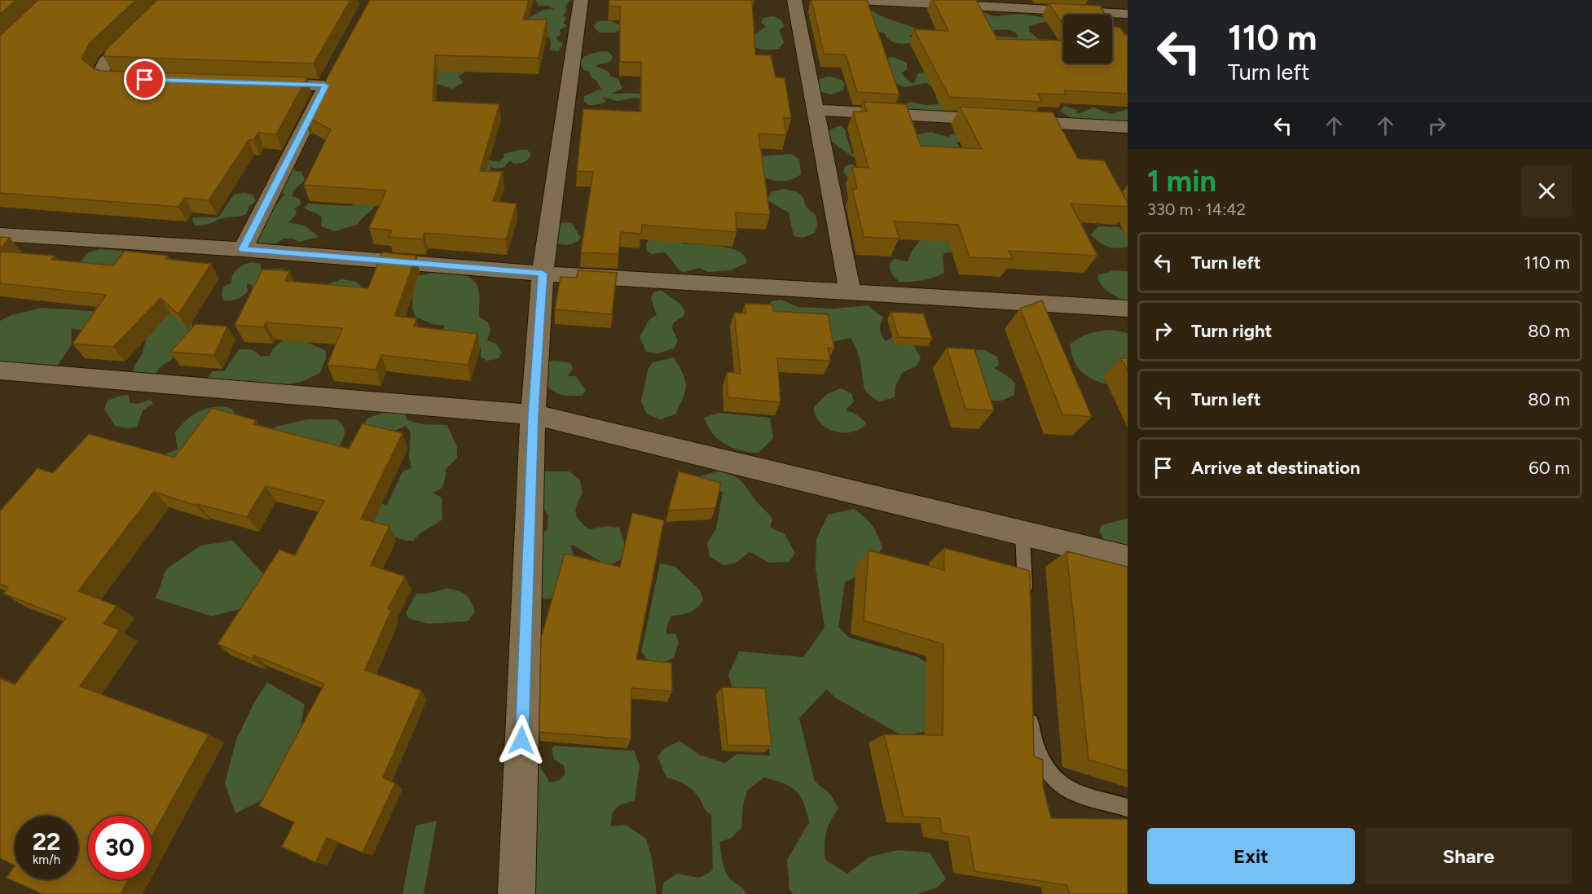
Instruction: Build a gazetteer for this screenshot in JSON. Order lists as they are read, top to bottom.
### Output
{
  "page": {
    "turn": ["110 m", "Turn left"],
    "heading": ["1 min", "330 m · 14:42"],
    "list": [
      {
        "name": "Turn left",
        "value": "110 m"
      },
      {
        "name": "Turn right",
        "value": "80 m"
      },
      {
        "name": "Turn left",
        "value": "80 m"
      },
      {
        "name": "Arrive at destination",
        "value": "60 m"
      }
    ],
    "speed": "22 km/h",
    "limit": "30",
    "buttons": ["Exit", "Share"]
  }
}
